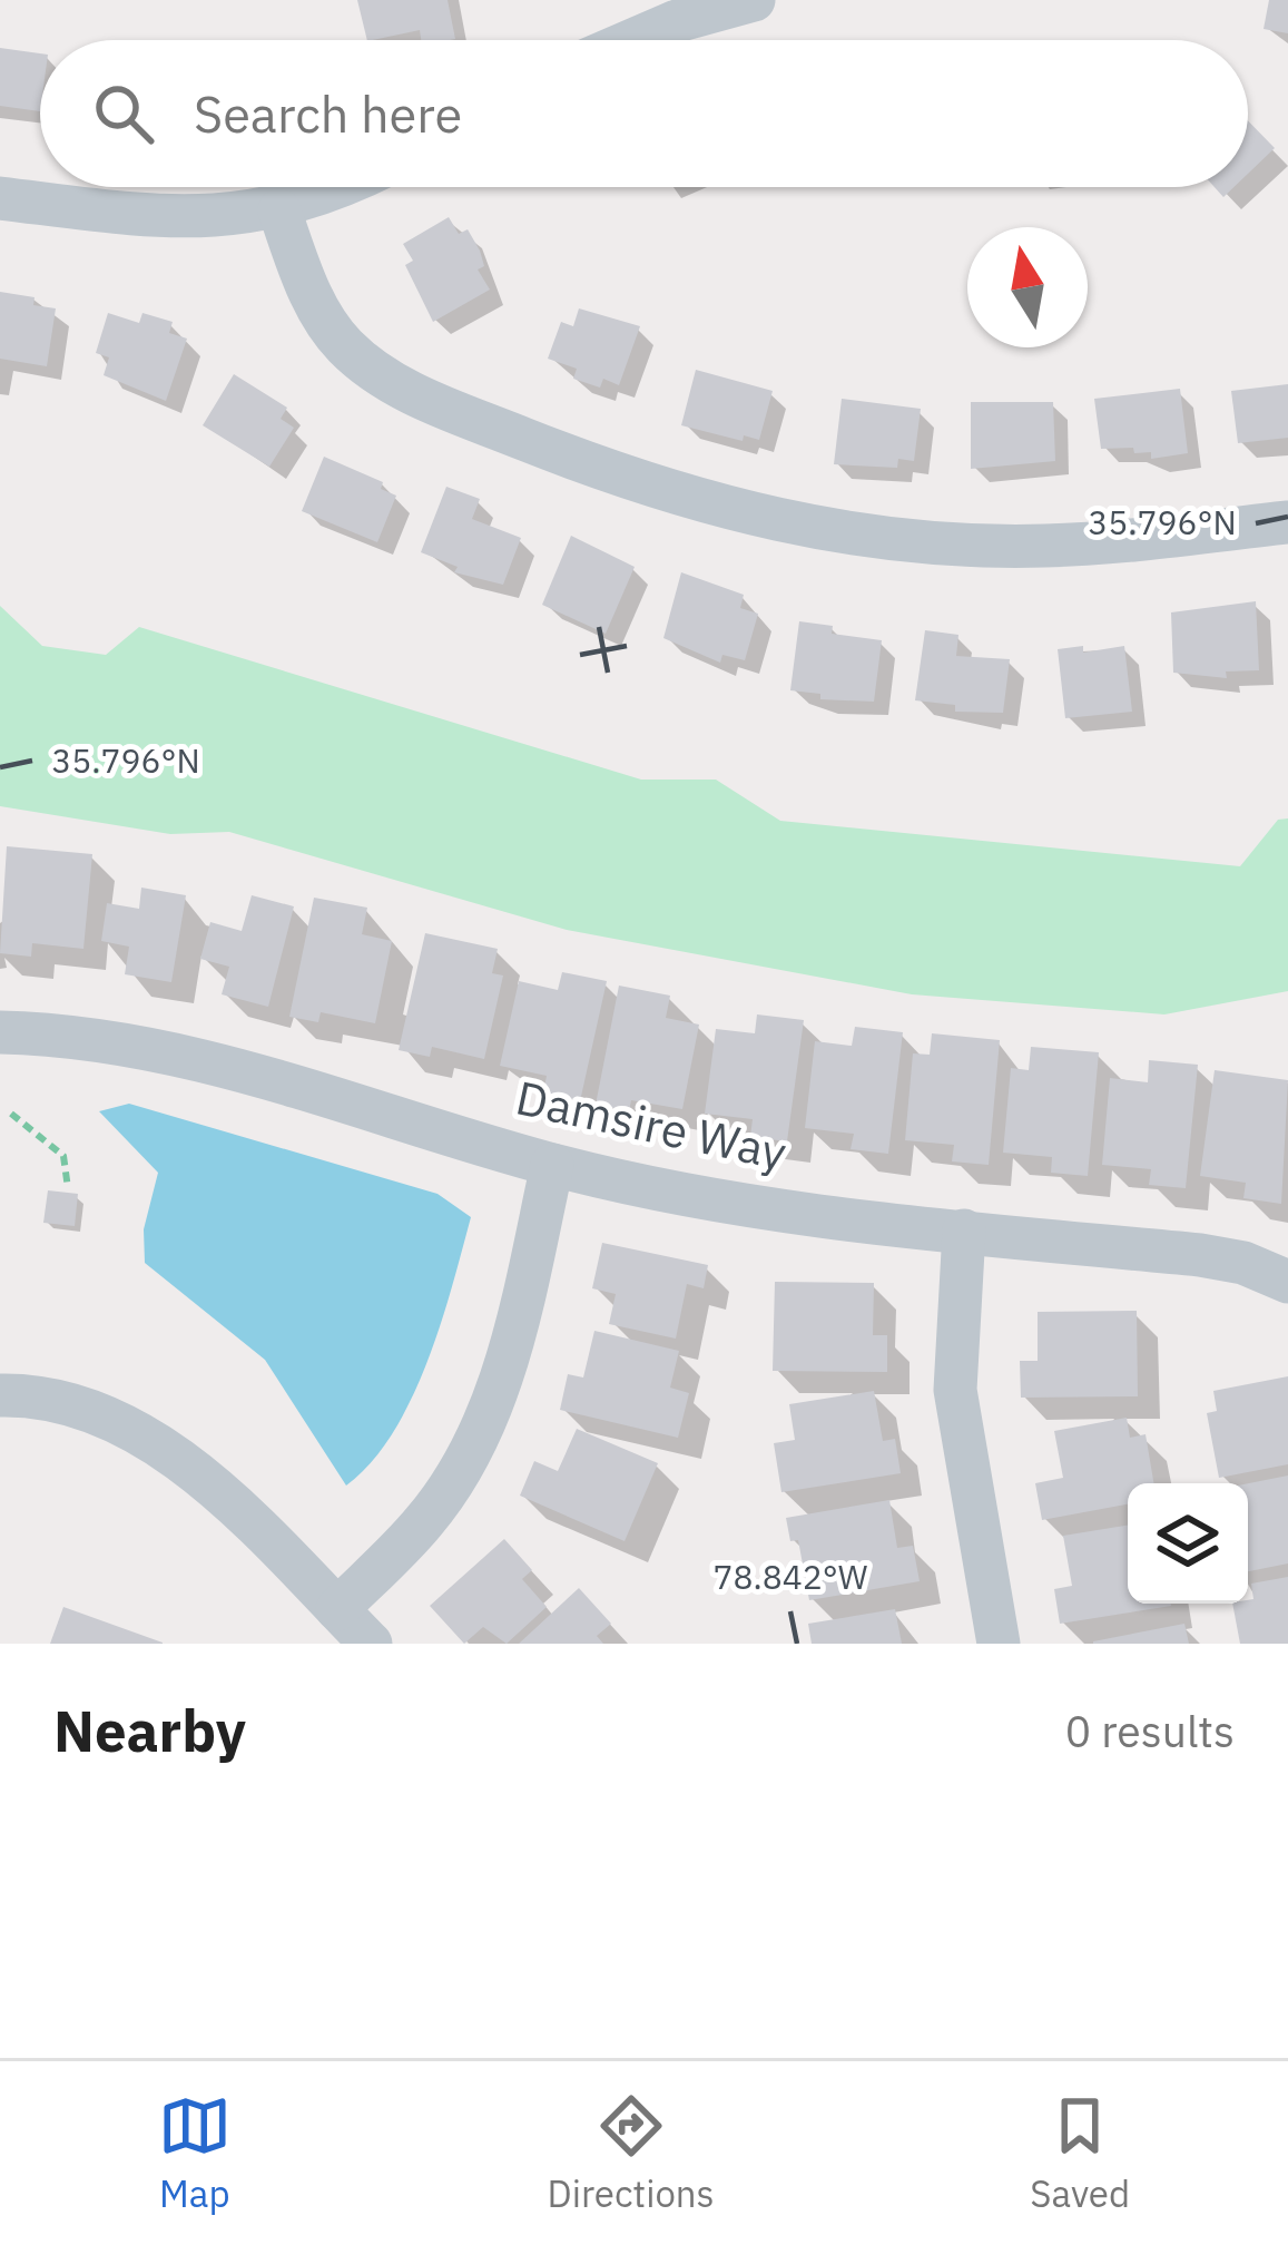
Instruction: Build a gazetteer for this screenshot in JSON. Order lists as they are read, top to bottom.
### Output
{
  "streets": {
    "street": ["Damsire Way"]
  },
  "north": "top",
  "page": {
    "search": "Search here",
    "heading": ["Nearby", "0 results"],
    "nav": ["Map", "Directions", "Saved"]
  },
  "coordinates": ["35.796°N", "78.842°W"]
}
